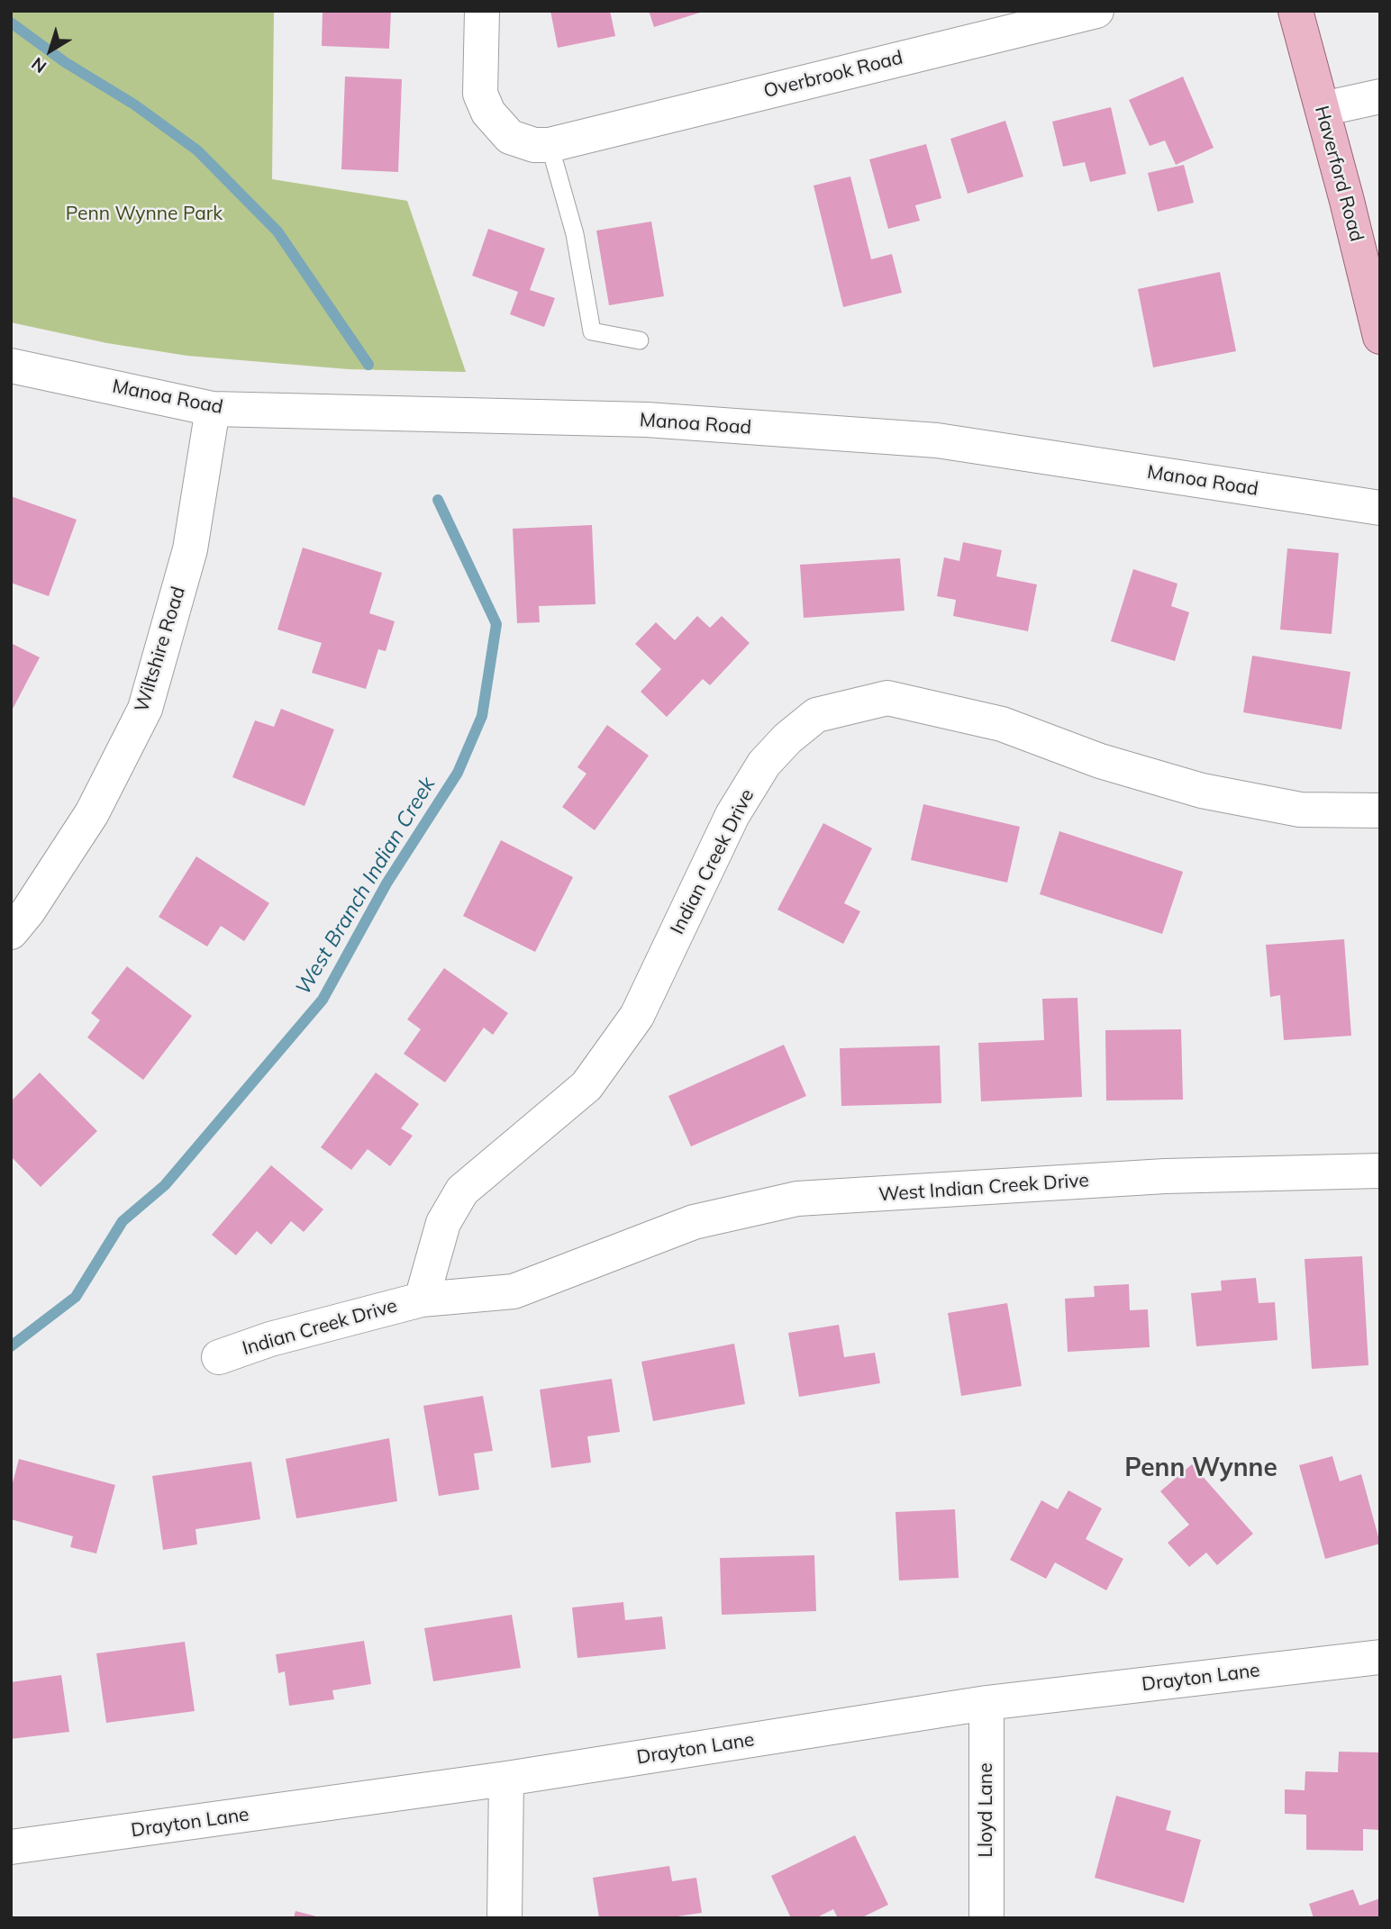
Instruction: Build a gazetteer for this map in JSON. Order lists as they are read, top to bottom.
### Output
{
  "streets": {
    "main road": ["Haverford Road"],
    "street": [
      "Overbrook Road",
      "Manoa Road",
      "Wiltshire Road",
      "Indian Creek Drive",
      "West Indian Creek Drive",
      "Drayton Lane",
      "Lloyd Lane"
    ]
  },
  "crossings": [
    ["Manoa Road", "Wiltshire Road"],
    ["Indian Creek Drive", "West Indian Creek Drive"],
    ["Drayton Lane", "Lloyd Lane"]
  ],
  "districts": ["Penn Wynne"],
  "water": ["West Branch Indian Creek"],
  "parks": ["Penn Wynne Park"],
  "north": "bottom left"
}
